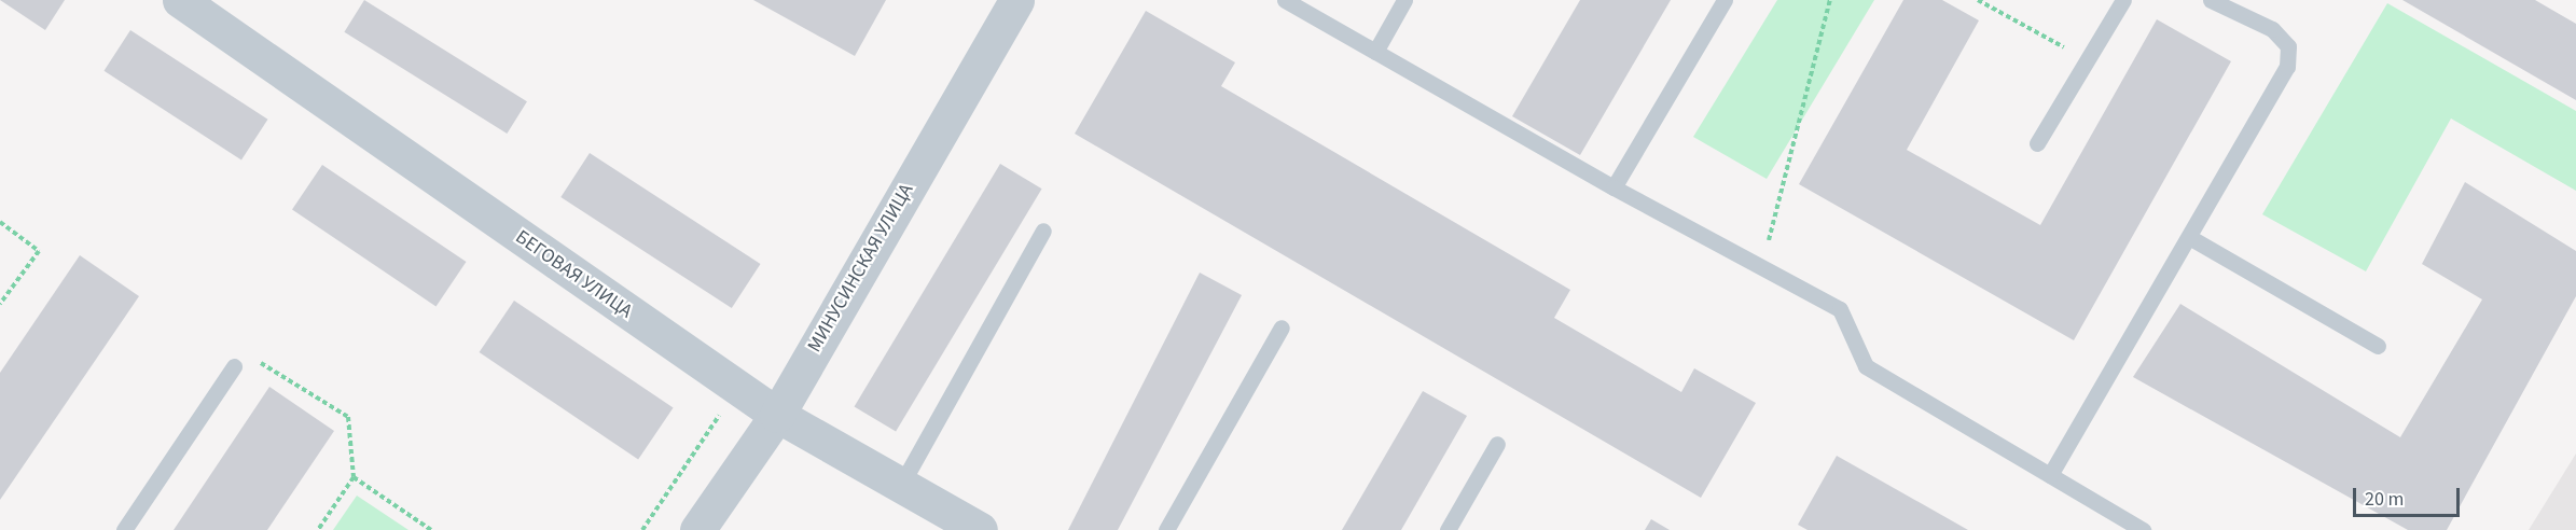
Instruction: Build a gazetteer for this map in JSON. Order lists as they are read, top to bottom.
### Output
{
  "streets": {
    "street": ["МИНУСИНСКАЯ УЛИЦА", "БЕГОВАЯ УЛИЦА"]
  },
  "crossings": [
    ["МИНУСИНСКАЯ УЛИЦА", "БЕГОВАЯ УЛИЦА"]
  ],
  "scale_bar": "20 m"
}
